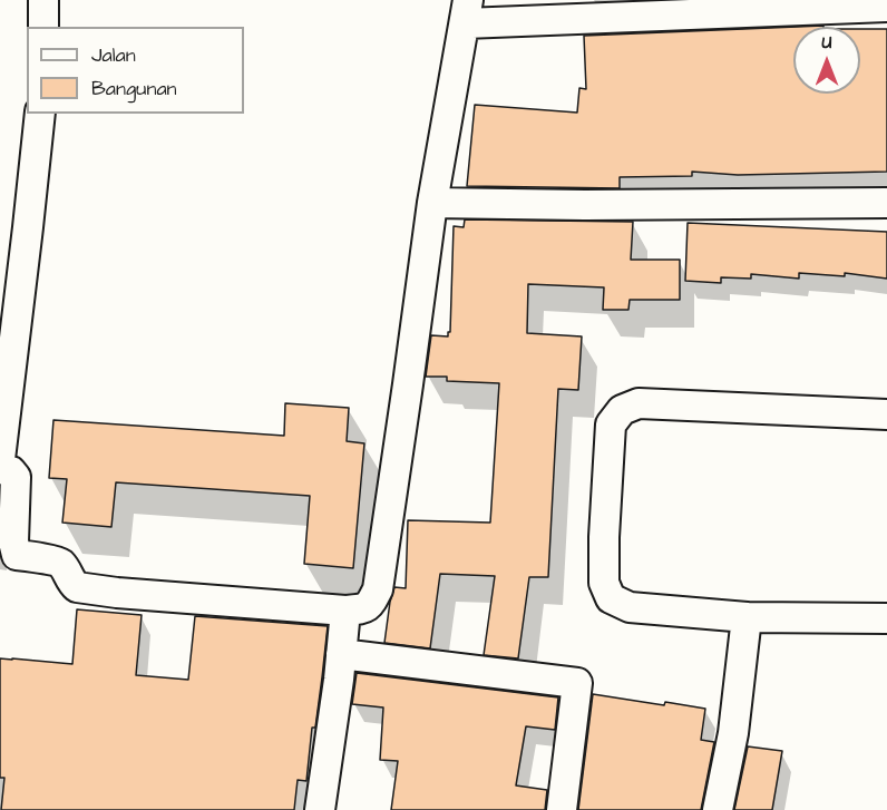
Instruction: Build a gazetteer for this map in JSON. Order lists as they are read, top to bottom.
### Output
{
  "legend": ["Jalan", "Bangunan"],
  "north": "top"
}
